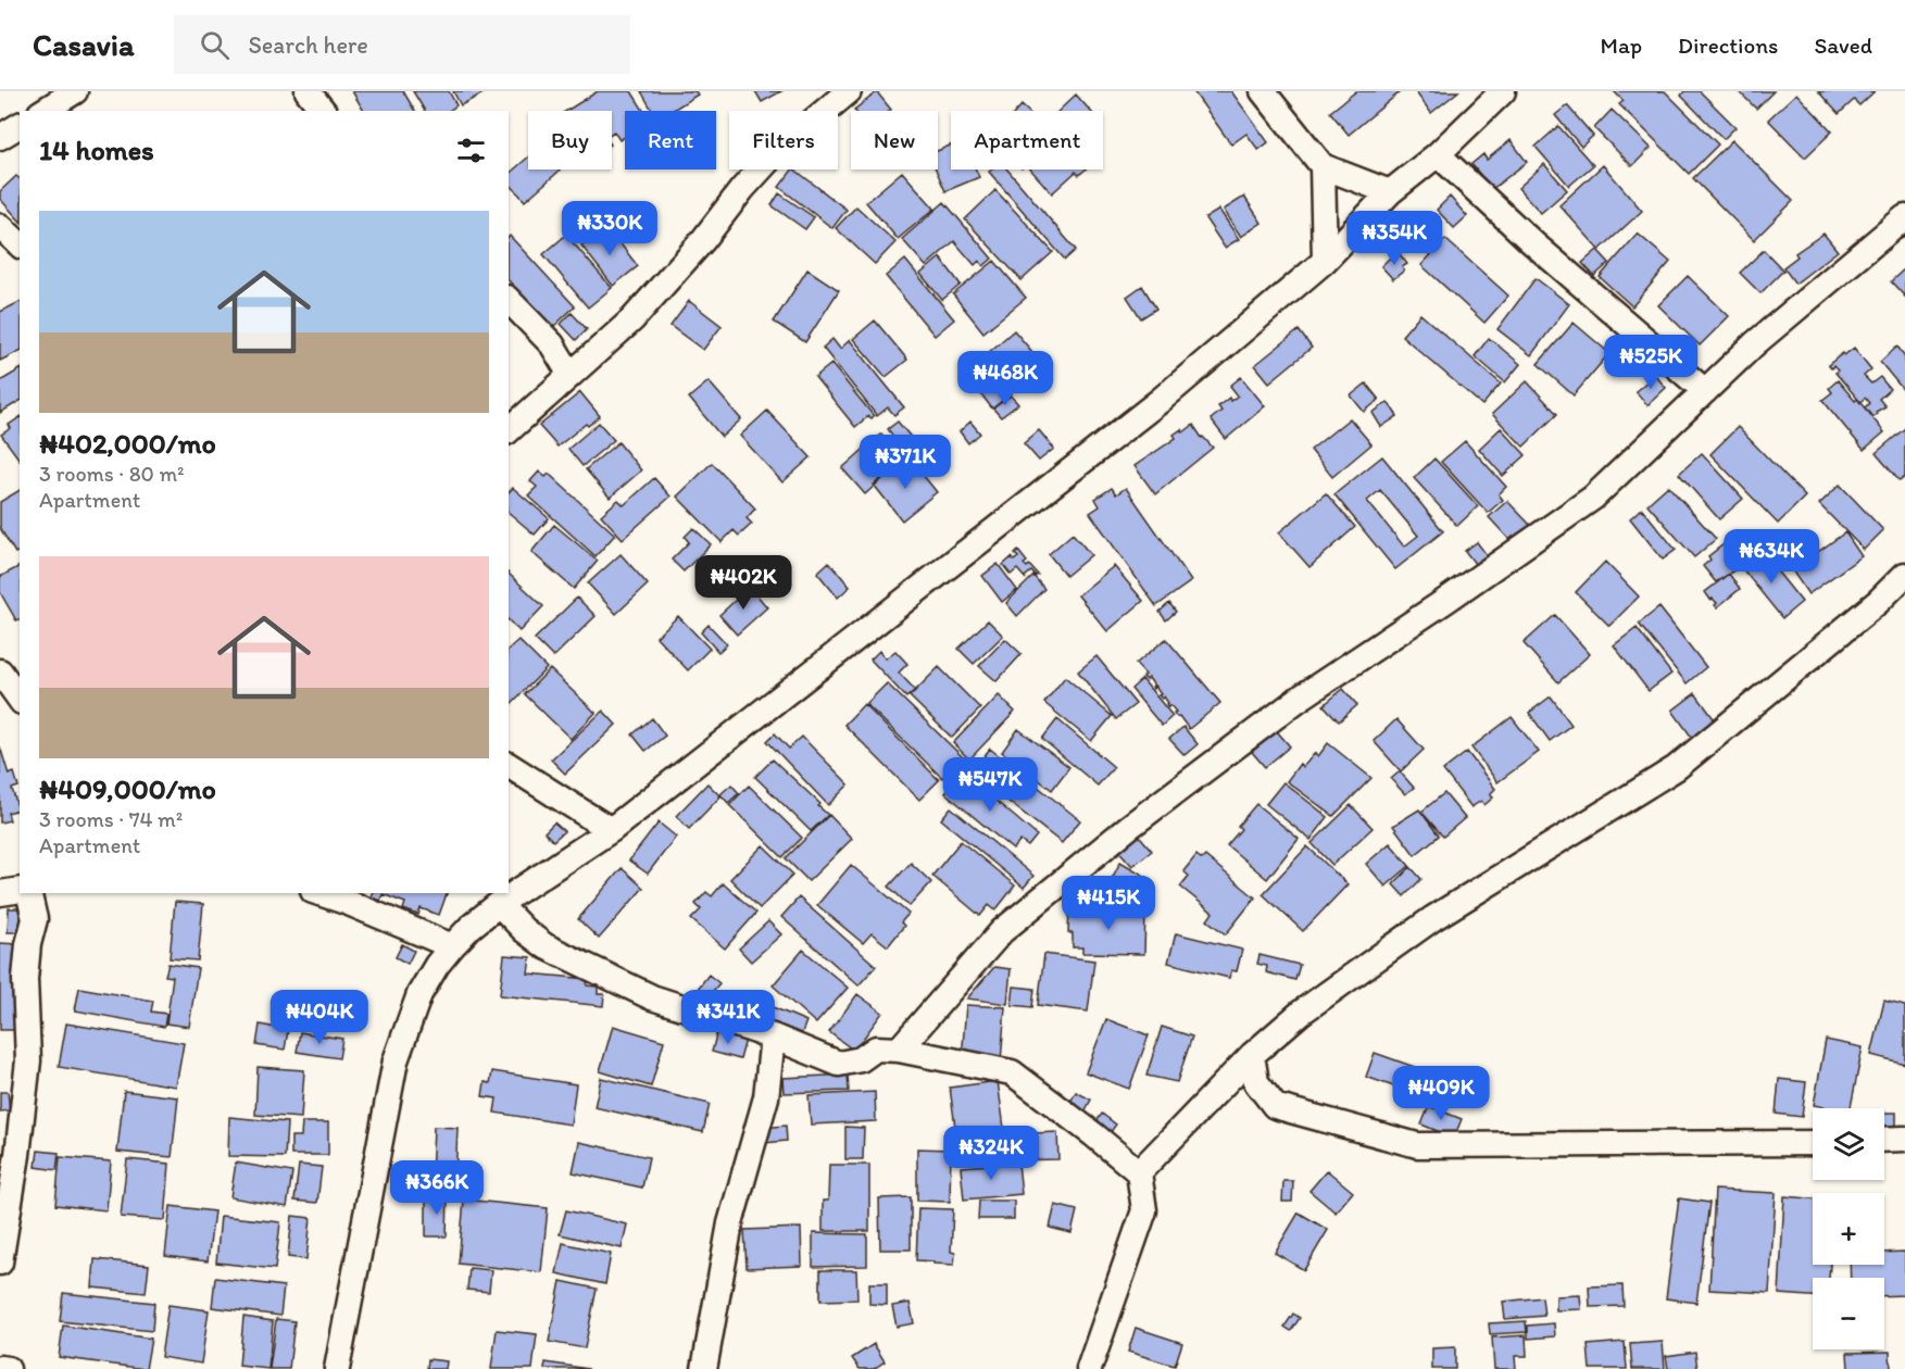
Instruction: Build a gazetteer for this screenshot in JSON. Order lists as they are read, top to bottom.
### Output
{
  "page": {
    "header": "Casavia",
    "search": "Search here",
    "nav": ["Map", "Directions", "Saved"],
    "chip": [
      "Buy",
      "Rent",
      "Filters",
      "New",
      "Apartment"
    ],
    "heading": "14 homes",
    "list": [
      {
        "name": "₦402,000/mo",
        "note": "3 rooms · 80 m² · Apartment"
      },
      {
        "name": "₦409,000/mo",
        "note": "3 rooms · 74 m² · Apartment"
      }
    ],
    "price": [
      "₦330K",
      "₦354K",
      "₦525K",
      "₦468K",
      "₦371K",
      "₦634K",
      "₦402K",
      "₦547K",
      "₦415K",
      "₦404K",
      "₦341K",
      "₦409K",
      "₦324K",
      "₦366K"
    ],
    "map_buttons": ["+", "−"]
  }
}
